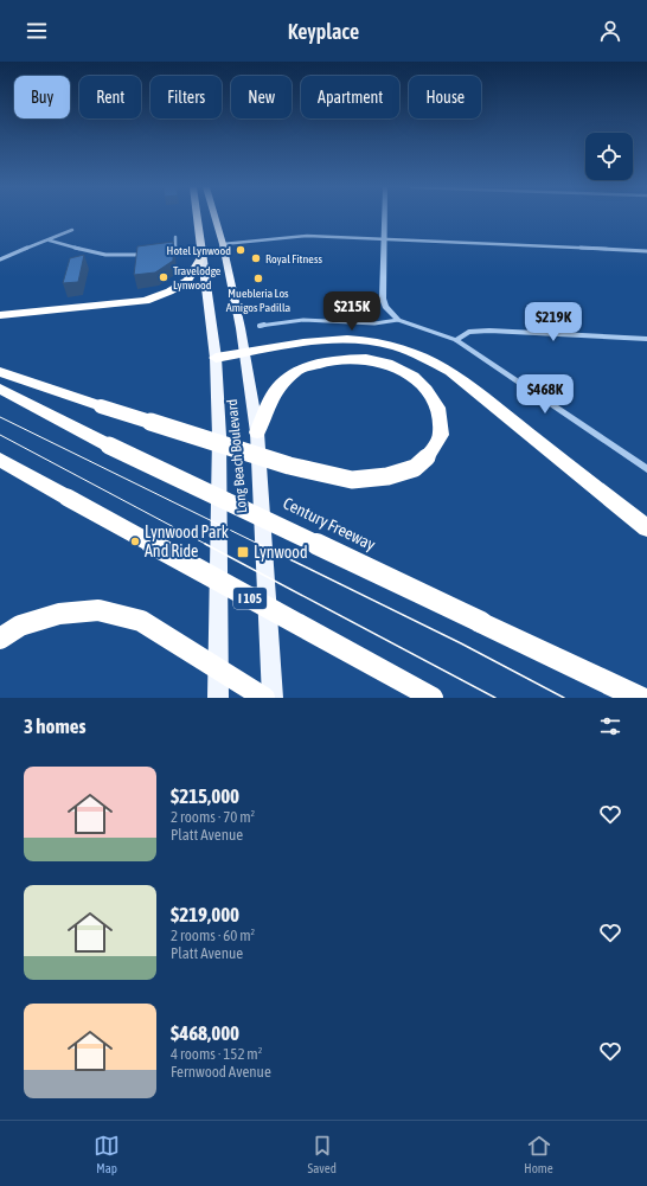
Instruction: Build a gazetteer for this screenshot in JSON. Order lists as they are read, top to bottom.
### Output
{
  "streets": {
    "highway": ["Century Freeway", "I 105"],
    "main road": ["Long Beach Boulevard"]
  },
  "places": {
    "other": [
      "Hotel Lynwood",
      "Royal Fitness",
      "Travelodge Lynwood",
      "Muebleria Los Amigos Padilla",
      "Lynwood Park And Ride"
    ],
    "transit": ["Lynwood"]
  },
  "page": {
    "header": "Keyplace",
    "chip": [
      "Buy",
      "Rent",
      "Filters",
      "New",
      "Apartment",
      "House"
    ],
    "price": ["$215K", "$219K", "$468K"],
    "heading": "3 homes",
    "list": [
      {
        "name": "$215,000",
        "note": "2 rooms · 70 m² · Platt Avenue"
      },
      {
        "name": "$219,000",
        "note": "2 rooms · 60 m² · Platt Avenue"
      },
      {
        "name": "$468,000",
        "note": "4 rooms · 152 m² · Fernwood Avenue"
      }
    ],
    "tabs": ["Map", "Saved", "Home"]
  }
}
